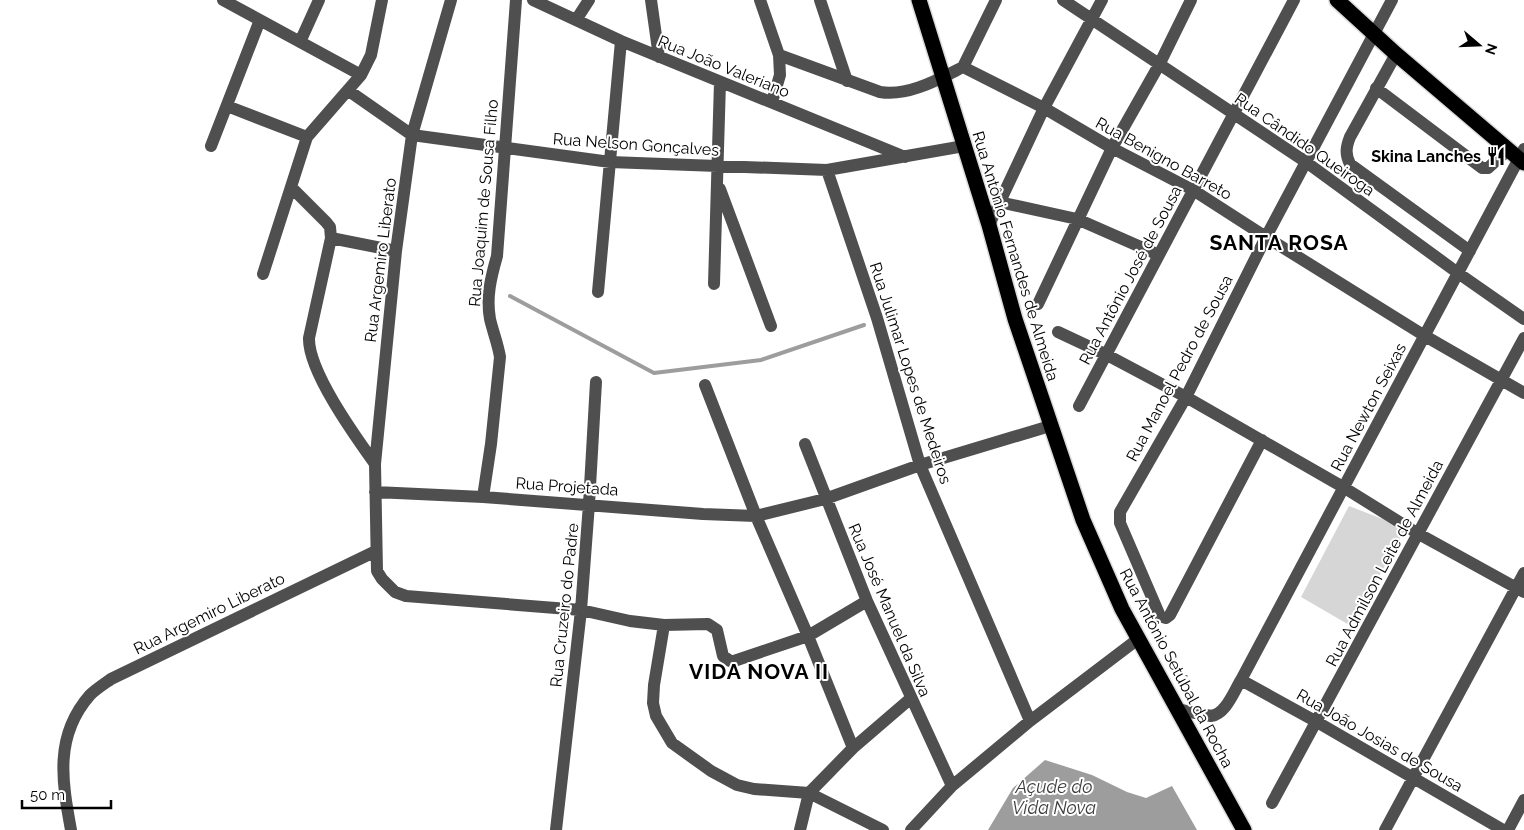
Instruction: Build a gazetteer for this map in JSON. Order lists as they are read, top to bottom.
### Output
{
  "streets": {
    "highway": ["Rua Antônio Fernandes de Almeida", "Rua Antônio Setúbal da Rocha"],
    "street": [
      "Rua João Valeriano",
      "Rua Nelson Gonçalves",
      "Rua Cândido Queiroga",
      "Rua Benigno Barreto",
      "Rua Joaquim de Sousa Filho",
      "Rua Argemiro Liberato",
      "Rua Antônio José de Sousa",
      "Rua Manoel Pedro de Sousa",
      "Rua Julimar Lopes de Medeiros",
      "Rua Newton Seixas",
      "Rua Projetada",
      "Rua Admilson Leite de Almeida",
      "Rua Cruzeiro do Padre",
      "Rua José Manuel da Silva",
      "Rua João Josias de Sousa"
    ]
  },
  "crossings": [
    ["Rua João Valeriano", "Rua Nelson Gonçalves"],
    ["Rua João Valeriano", "Rua Benigno Barreto"],
    ["Rua João Valeriano", "Rua Antônio Fernandes de Almeida"],
    ["Rua Nelson Gonçalves", "Rua Joaquim de Sousa Filho"],
    ["Rua Nelson Gonçalves", "Rua Antônio Fernandes de Almeida"],
    ["Rua Nelson Gonçalves", "Rua Argemiro Liberato"],
    ["Rua Nelson Gonçalves", "Rua Julimar Lopes de Medeiros"],
    ["Rua Cândido Queiroga", "Rua Antônio José de Sousa"],
    ["Rua Cândido Queiroga", "Rua Manoel Pedro de Sousa"],
    ["Rua Cândido Queiroga", "Rua Newton Seixas"],
    ["Rua Benigno Barreto", "Rua Antônio José de Sousa"],
    ["Rua Benigno Barreto", "Rua Manoel Pedro de Sousa"],
    ["Rua Benigno Barreto", "Rua Newton Seixas"],
    ["Rua Benigno Barreto", "Rua Admilson Leite de Almeida"],
    ["Rua Joaquim de Sousa Filho", "Rua Projetada"],
    ["Rua Antônio Fernandes de Almeida", "Rua Projetada"],
    ["Rua Antônio Fernandes de Almeida", "Rua Antônio Setúbal da Rocha"],
    ["Rua Argemiro Liberato", "Rua Projetada"],
    ["Rua Argemiro Liberato", "Rua Cruzeiro do Padre"],
    ["Rua Julimar Lopes de Medeiros", "Rua Projetada"],
    ["Rua Newton Seixas", "Rua Antônio Setúbal da Rocha"],
    ["Rua Newton Seixas", "Rua João Josias de Sousa"],
    ["Rua Projetada", "Rua Cruzeiro do Padre"],
    ["Rua Projetada", "Rua José Manuel da Silva"],
    ["Rua Admilson Leite de Almeida", "Rua João Josias de Sousa"]
  ],
  "districts": ["SANTA ROSA", "VIDA NOVA II"],
  "water": ["Açude do Vida Nova"],
  "places": {
    "restaurant": ["Skina Lanches"]
  },
  "scale_bar": "50 m",
  "north": "right"
}
